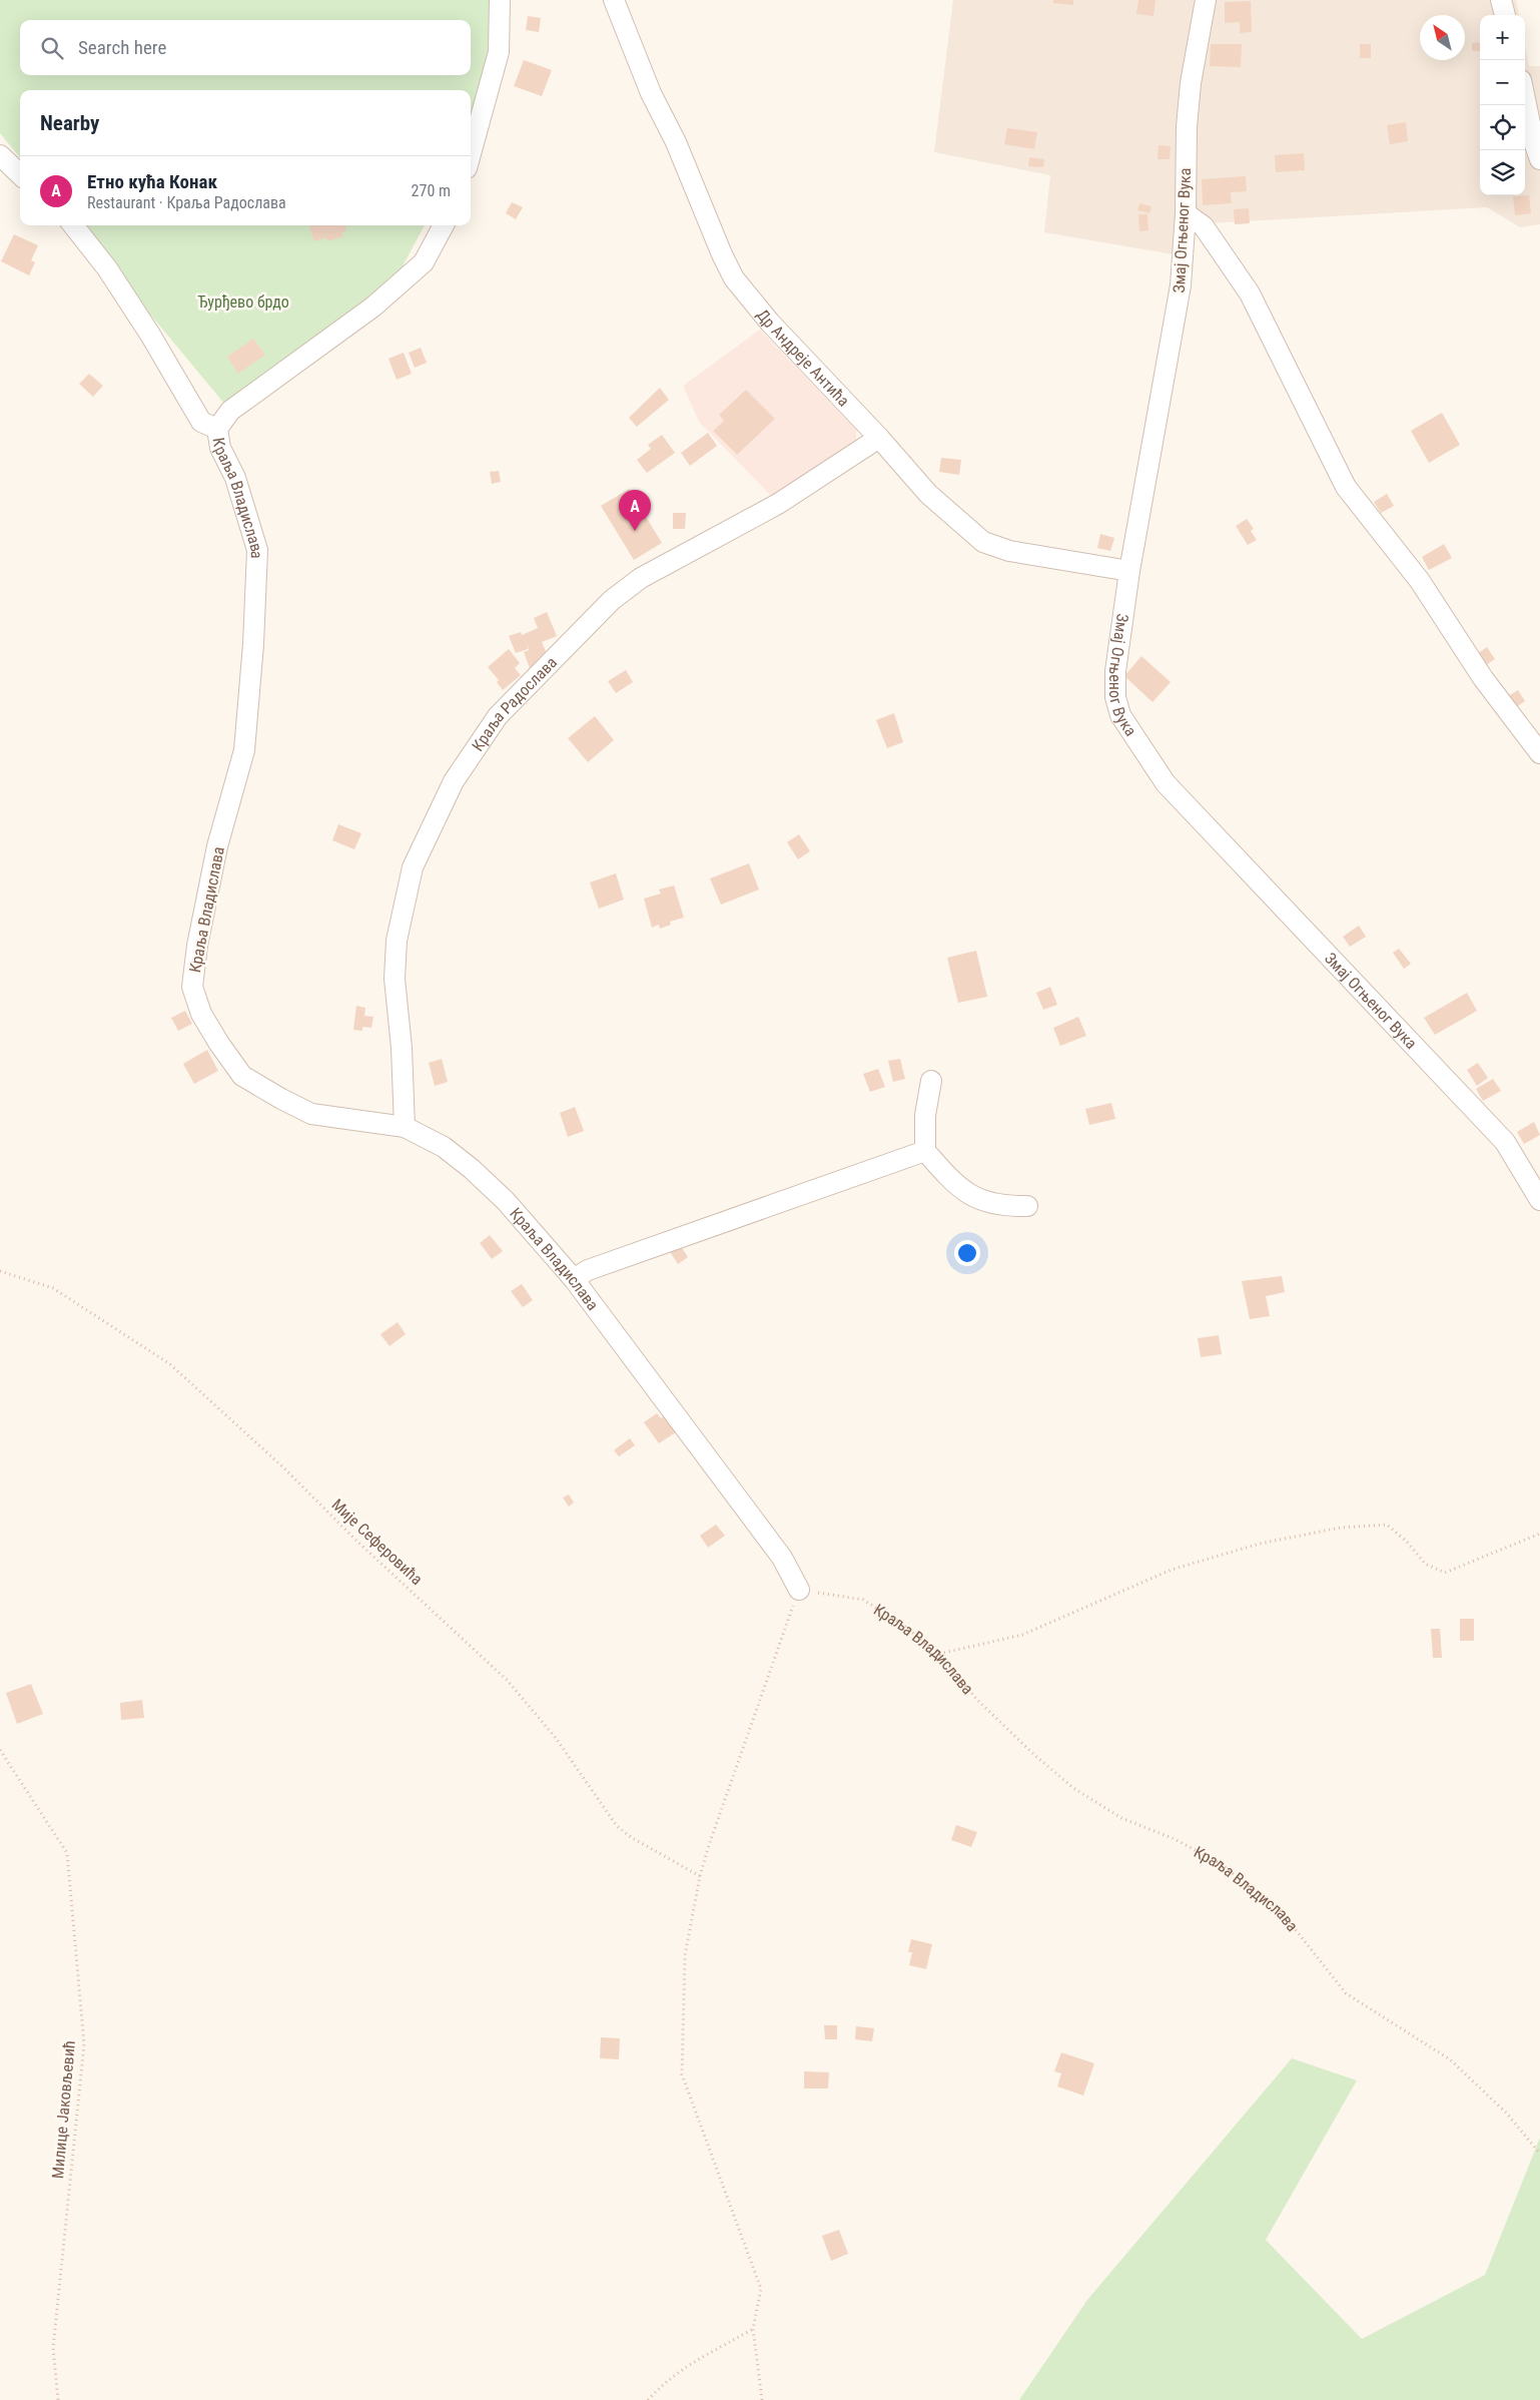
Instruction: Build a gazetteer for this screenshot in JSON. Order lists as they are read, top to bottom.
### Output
{
  "streets": {
    "street": [
      "Змај Огњеног Вука",
      "Др Андреје Антића",
      "Краља Владислава",
      "Краља Радослава"
    ],
    "path": ["Мије Сеферовића", "Милице Јаковљевић"]
  },
  "crossings": [
    ["Змај Огњеног Вука", "Др Андреје Антића"],
    ["Др Андреје Антића", "Краља Радослава"],
    ["Краља Владислава", "Краља Радослава"]
  ],
  "parks": ["Ђурђево брдо"],
  "north": "top left",
  "page": {
    "map_buttons": ["+", "−"],
    "search": "Search here",
    "heading": "Nearby",
    "list": [
      {
        "mark": "A",
        "name": "Етно кућа Конак",
        "note": "Restaurant · Краља Радослава",
        "value": "270 m"
      }
    ],
    "pins": "A"
  }
}
